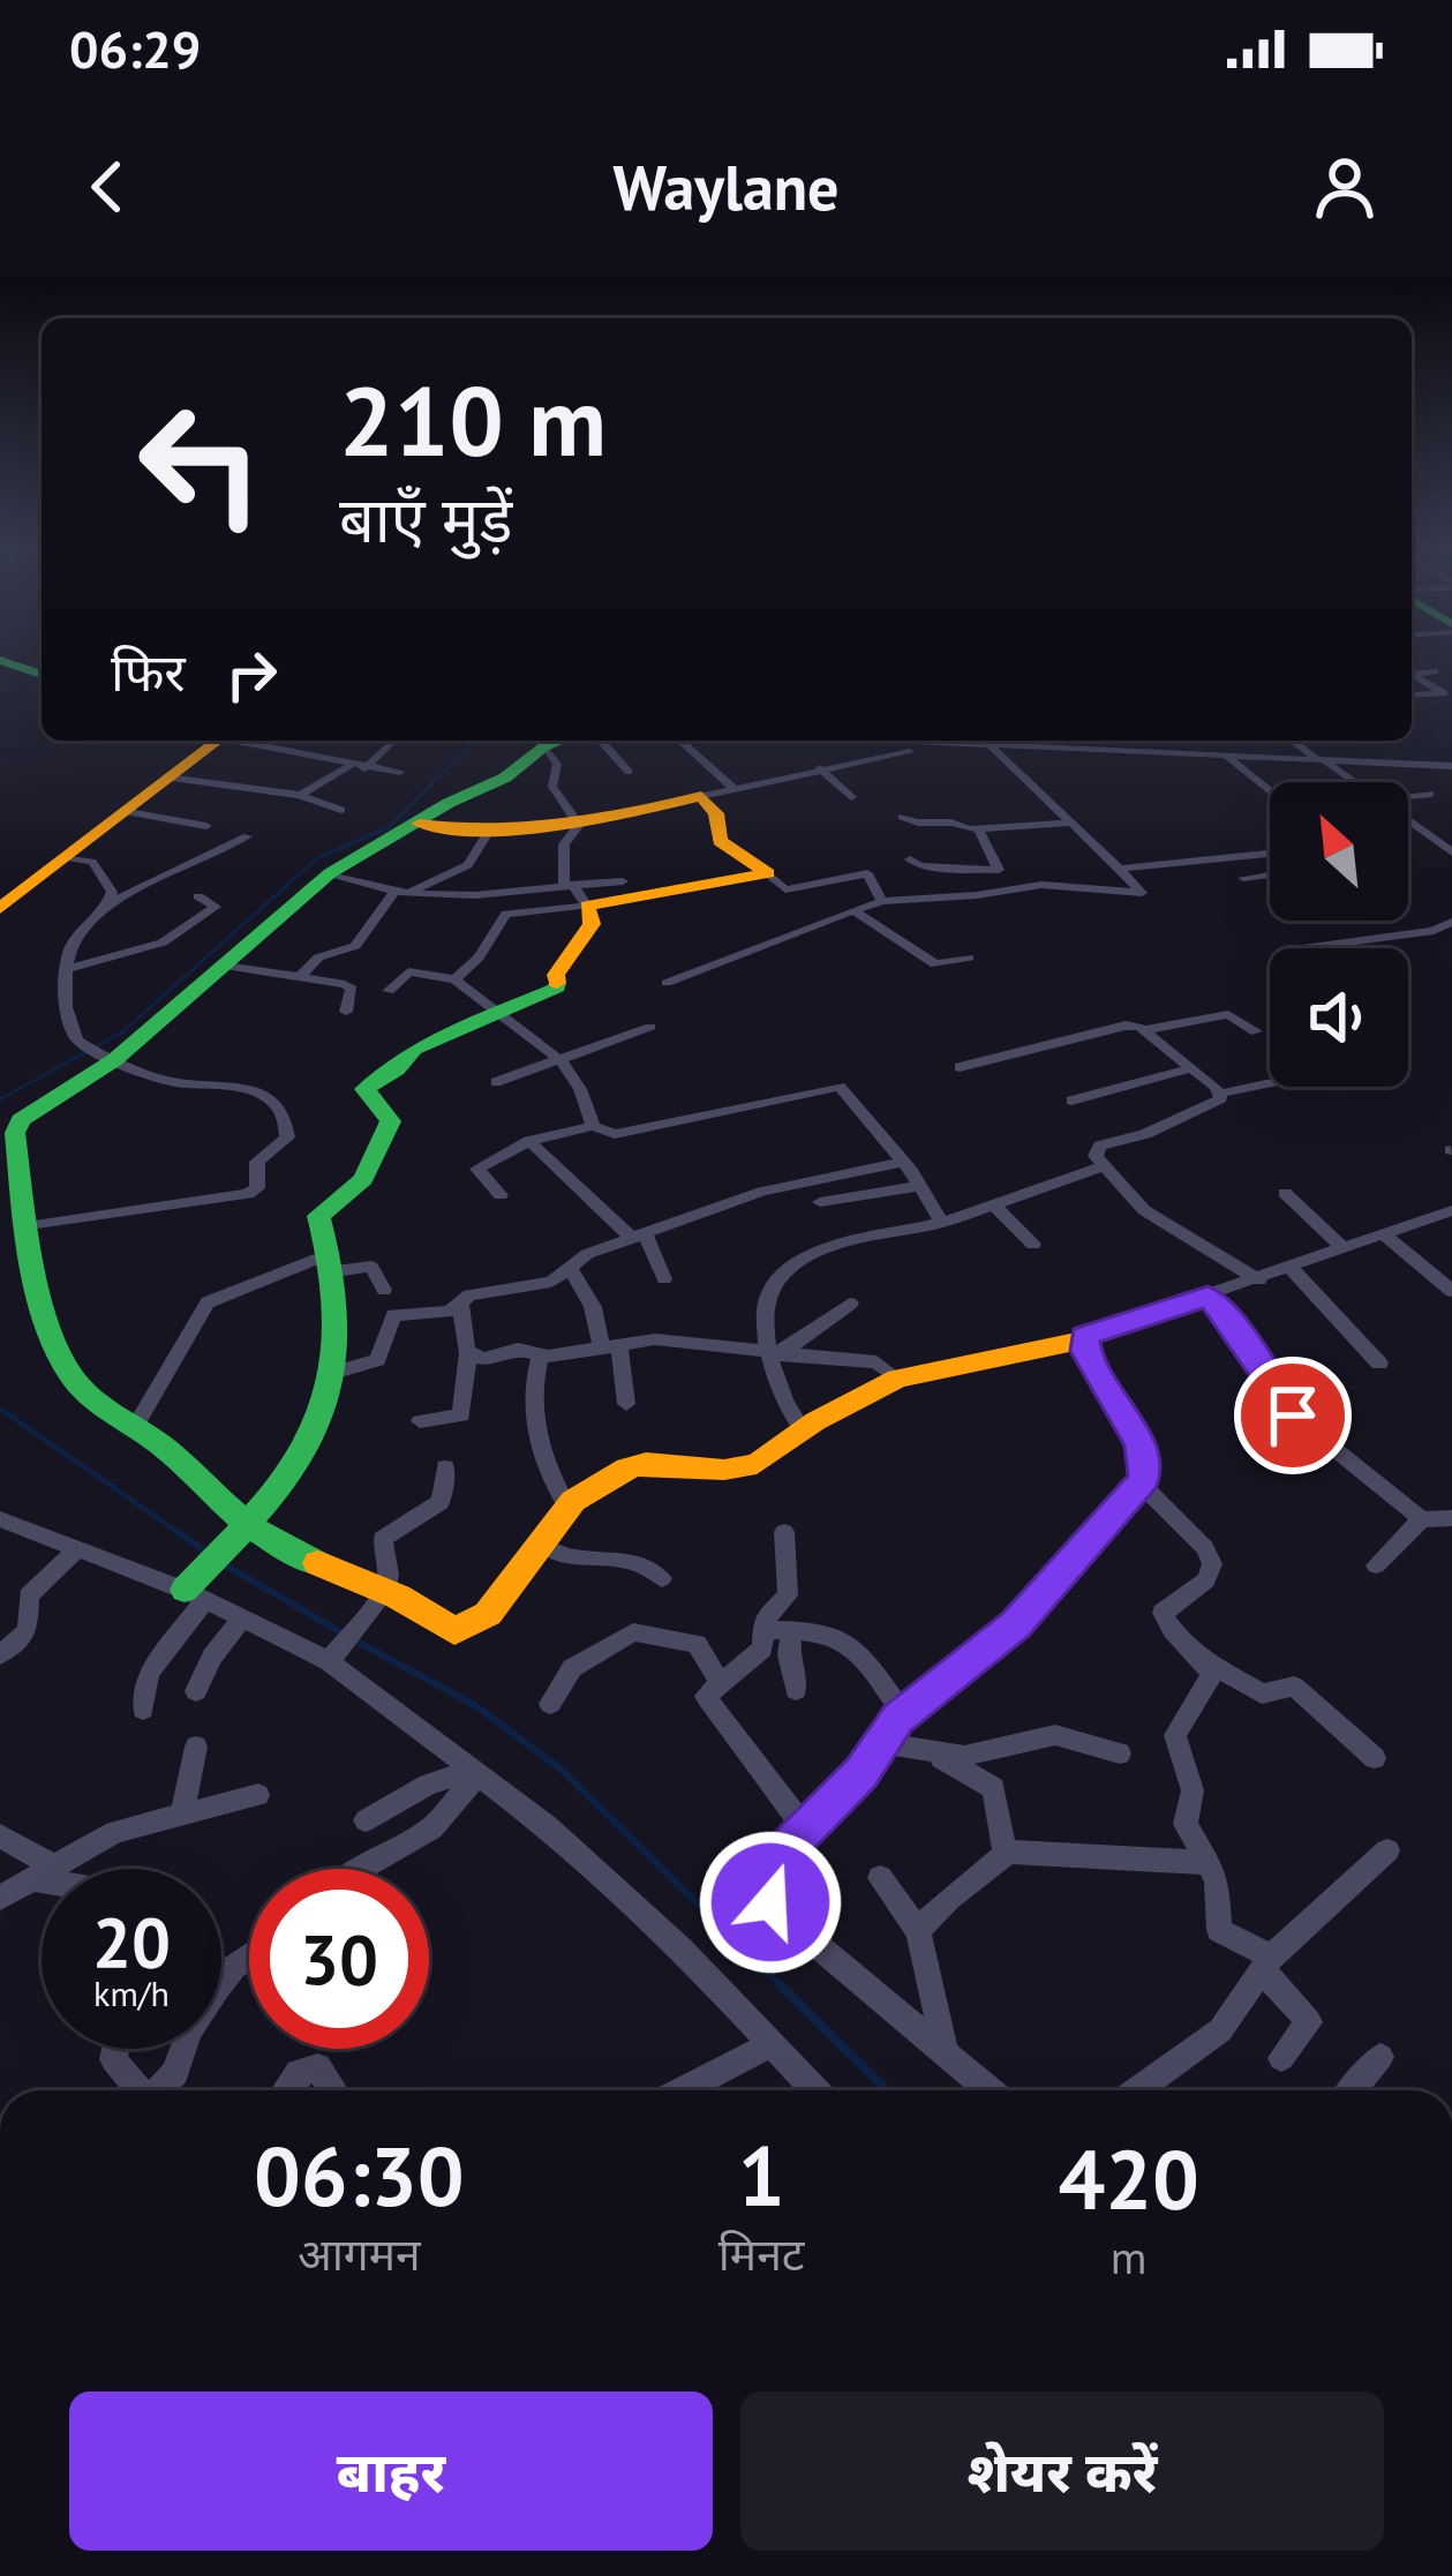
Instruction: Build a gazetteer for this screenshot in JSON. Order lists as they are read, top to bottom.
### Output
{
  "north": "top left",
  "page": {
    "status": "06:29",
    "header": "Waylane",
    "turn": ["210 m", "बाएँ मुड़ें"],
    "then": "फिर",
    "speed": "20 km/h",
    "limit": "30",
    "eta": [
      "06:30",
      "आगमन",
      "1",
      "मिनट",
      "420",
      "m"
    ],
    "buttons": ["बाहर", "शेयर करें"]
  }
}
